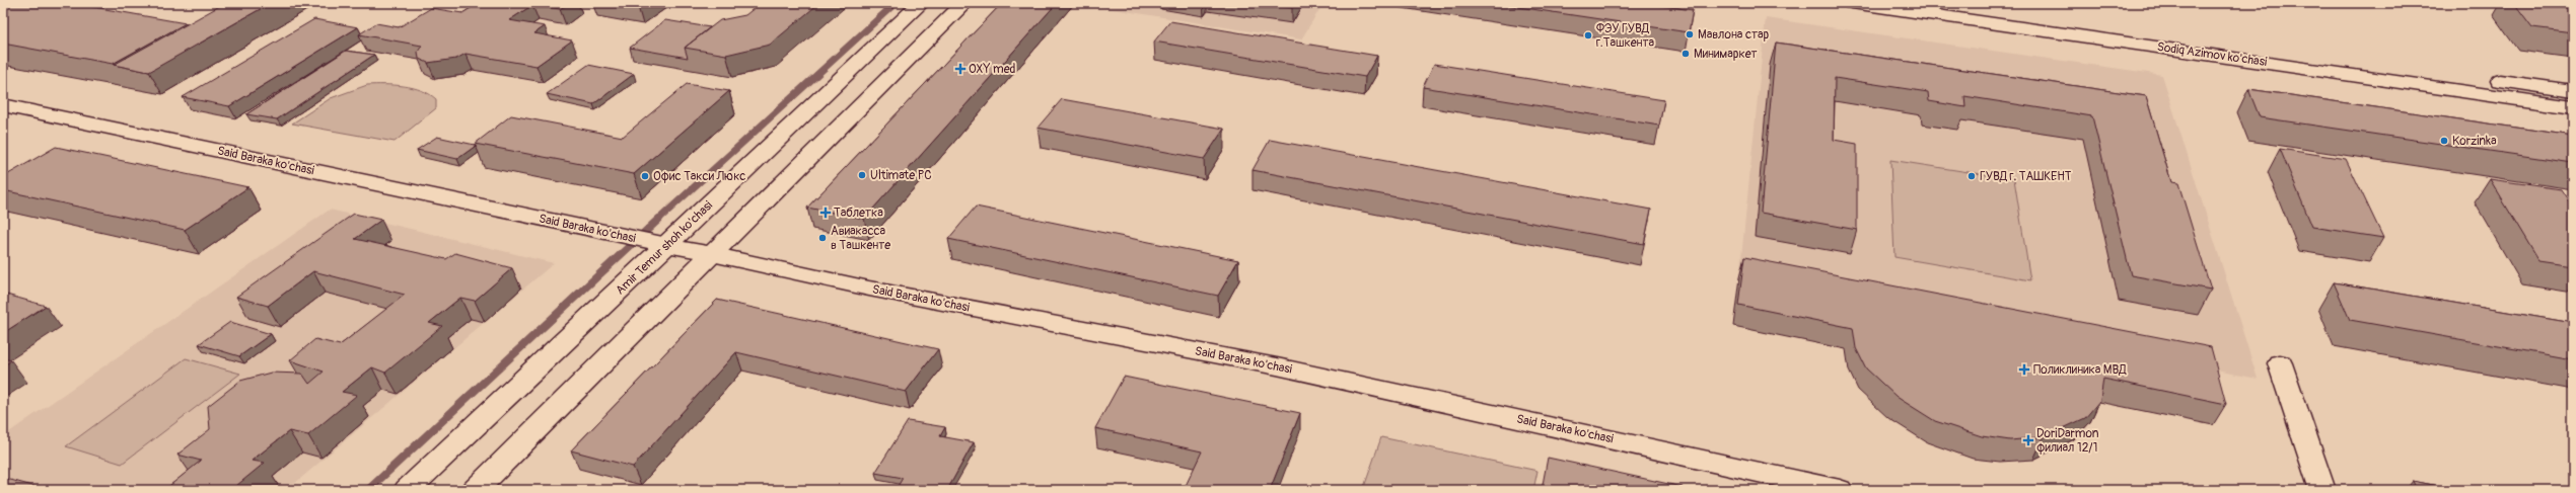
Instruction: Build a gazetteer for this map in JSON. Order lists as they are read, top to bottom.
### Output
{
  "streets": {
    "main road": ["Sodiq Azimov ko'chasi", "Said Baraka ko'chasi", "Amir Temur shoh ko'chasi"]
  },
  "crossings": [
    ["Said Baraka ko'chasi", "Amir Temur shoh ko'chasi"]
  ],
  "places": {
    "other": [
      "Мавлона стар",
      "ФЭУ ГУВД г.Ташкента",
      "Минимаркет",
      "Korzinka",
      "Ultimate PC",
      "Офис Такси Люкс",
      "ГУВД г. ТАШКЕНТ",
      "Авиакасса в Ташкенте"
    ],
    "health": [
      "OXY med",
      "Таблетка",
      "Поликлиника МВД",
      "DoriDarmon филиал 12/1"
    ]
  }
}
